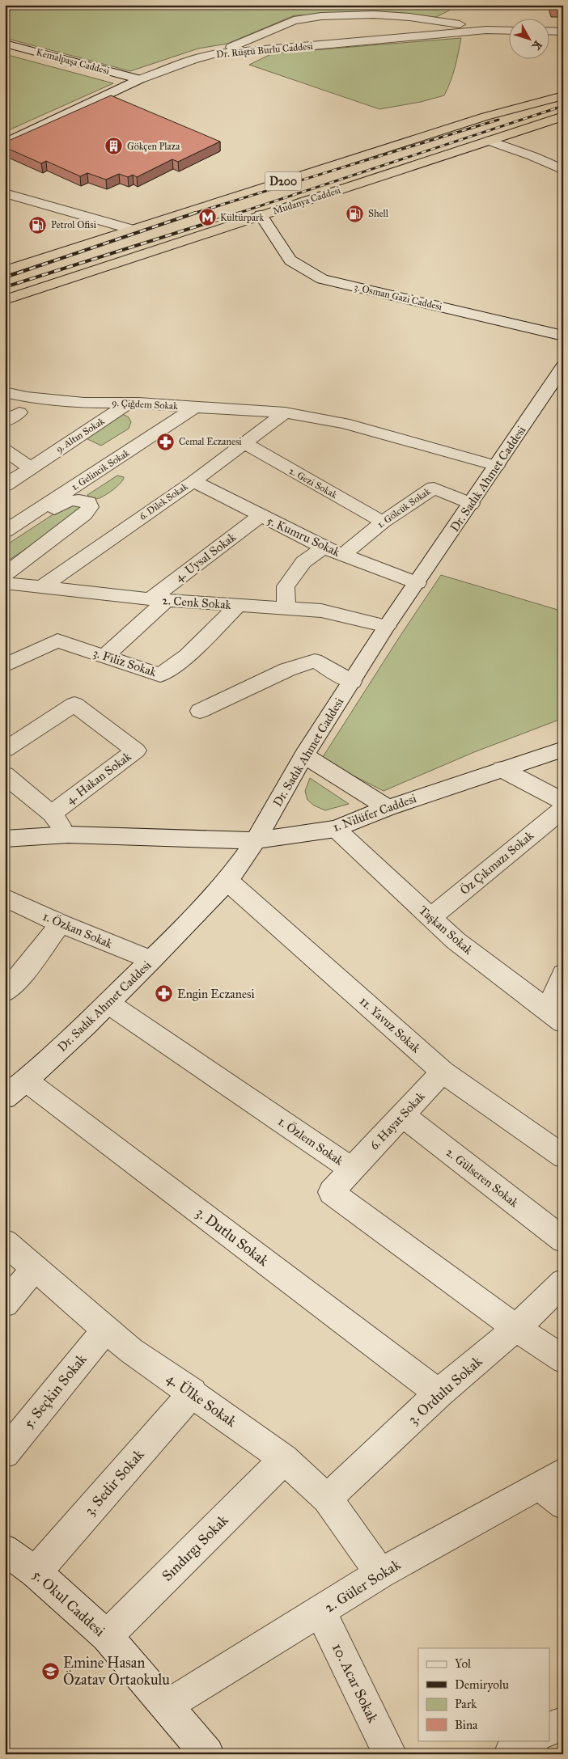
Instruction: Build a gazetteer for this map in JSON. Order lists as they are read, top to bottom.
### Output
{
  "streets": {
    "highway": ["D200", "Mudanya Caddesi"],
    "street": [
      "Dr. Rüştü Burlu Caddesi",
      "Kemalpaşa Caddesi",
      "3. Osman Gazi Caddesi",
      "9. Çiğdem Sokak",
      "9. Altın Sokak",
      "1. Gelincik Sokak",
      "Dr. Sadık Ahmet Caddesi",
      "2. Gezi Sokak",
      "6. Dilek Sokak",
      "1. Gölcük Sokak",
      "5. Kumru Sokak",
      "4. Uysal Sokak",
      "2. Cenk Sokak",
      "3. Filiz Sokak",
      "4. Hakan Sokak",
      "1. Nilüfer Caddesi",
      "Öz Çıkmazı Sokak",
      "1. Özkan Sokak",
      "Taşkan Sokak",
      "11. Yavuz Sokak",
      "6. Hayat Sokak",
      "1. Özlem Sokak",
      "2. Gülseren Sokak",
      "3. Dutlu Sokak",
      "3. Ordulu Sokak",
      "5. Seçkin Sokak",
      "4. Ülke Sokak",
      "3. Sedir Sokak",
      "Sındırgı Sokak",
      "2. Güler Sokak",
      "5. Okul Caddesi",
      "10. Acar Sokak"
    ]
  },
  "crossings": [
    ["Dr. Rüştü Burlu Caddesi", "Kemalpaşa Caddesi"],
    ["Mudanya Caddesi", "3. Osman Gazi Caddesi"],
    ["9. Çiğdem Sokak", "9. Altın Sokak"],
    ["9. Çiğdem Sokak", "1. Gelincik Sokak"],
    ["9. Çiğdem Sokak", "Dr. Sadık Ahmet Caddesi"],
    ["9. Çiğdem Sokak", "6. Dilek Sokak"],
    ["Dr. Sadık Ahmet Caddesi", "1. Gölcük Sokak"],
    ["Dr. Sadık Ahmet Caddesi", "5. Kumru Sokak"],
    ["Dr. Sadık Ahmet Caddesi", "2. Cenk Sokak"],
    ["Dr. Sadık Ahmet Caddesi", "1. Nilüfer Caddesi"],
    ["Dr. Sadık Ahmet Caddesi", "1. Özkan Sokak"],
    ["Dr. Sadık Ahmet Caddesi", "11. Yavuz Sokak"],
    ["Dr. Sadık Ahmet Caddesi", "1. Özlem Sokak"],
    ["Dr. Sadık Ahmet Caddesi", "3. Dutlu Sokak"],
    ["2. Gezi Sokak", "6. Dilek Sokak"],
    ["2. Gezi Sokak", "1. Gölcük Sokak"],
    ["6. Dilek Sokak", "5. Kumru Sokak"],
    ["6. Dilek Sokak", "2. Cenk Sokak"],
    ["1. Gölcük Sokak", "5. Kumru Sokak"],
    ["5. Kumru Sokak", "4. Uysal Sokak"],
    ["4. Uysal Sokak", "2. Cenk Sokak"],
    ["4. Uysal Sokak", "3. Filiz Sokak"],
    ["2. Cenk Sokak", "3. Filiz Sokak"],
    ["1. Nilüfer Caddesi", "Taşkan Sokak"],
    ["Öz Çıkmazı Sokak", "Taşkan Sokak"],
    ["11. Yavuz Sokak", "6. Hayat Sokak"],
    ["6. Hayat Sokak", "1. Özlem Sokak"],
    ["6. Hayat Sokak", "2. Gülseren Sokak"],
    ["1. Özlem Sokak", "3. Ordulu Sokak"],
    ["3. Dutlu Sokak", "3. Ordulu Sokak"],
    ["3. Ordulu Sokak", "4. Ülke Sokak"],
    ["5. Seçkin Sokak", "4. Ülke Sokak"],
    ["4. Ülke Sokak", "3. Sedir Sokak"],
    ["4. Ülke Sokak", "Sındırgı Sokak"],
    ["4. Ülke Sokak", "2. Güler Sokak"],
    ["3. Sedir Sokak", "5. Okul Caddesi"],
    ["Sındırgı Sokak", "5. Okul Caddesi"],
    ["2. Güler Sokak", "5. Okul Caddesi"],
    ["2. Güler Sokak", "10. Acar Sokak"]
  ],
  "places": {
    "building": ["Gökçen Plaza"],
    "fuel station": ["Shell", "Petrol Ofisi"],
    "metro station": ["Kültürpark"],
    "pharmacy": ["Cemal Eczanesi", "Engin Eczanesi"],
    "school or university": ["Emine Hasan Özatav Ortaokulu"]
  },
  "legend": [
    "Yol",
    "Demiryolu",
    "Park",
    "Bina"
  ],
  "north": "bottom right"
}
